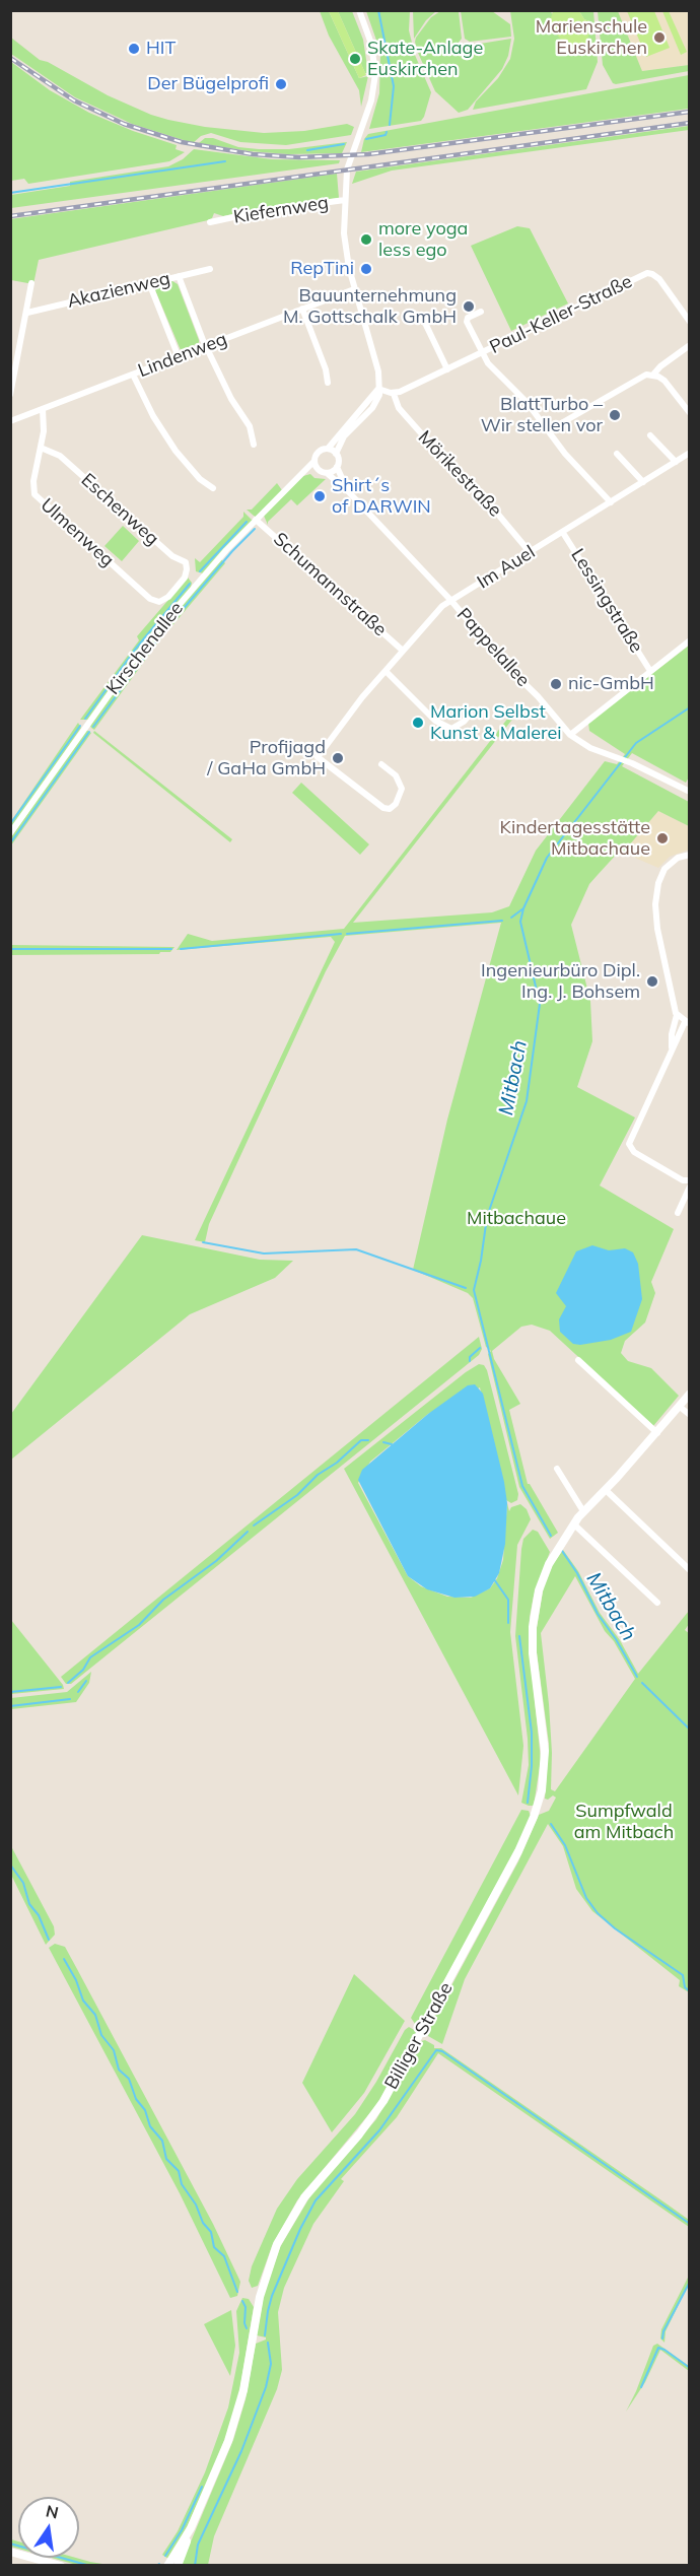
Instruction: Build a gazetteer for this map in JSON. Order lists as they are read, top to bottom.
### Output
{
  "streets": {
    "street": [
      "Kiefernweg",
      "Akazienweg",
      "Paul-Keller-Straße",
      "Lindenweg",
      "Mörikestraße",
      "Eschenweg",
      "Ulmenweg",
      "Im Auel",
      "Schumannstraße",
      "Lessingstraße",
      "Pappelallee",
      "Kirschenallee",
      "Billiger Straße"
    ]
  },
  "crossings": [
    ["Paul-Keller-Straße", "Mörikestraße"],
    ["Lindenweg", "Ulmenweg"],
    ["Mörikestraße", "Im Auel"],
    ["Eschenweg", "Ulmenweg"],
    ["Im Auel", "Schumannstraße"],
    ["Im Auel", "Lessingstraße"],
    ["Im Auel", "Pappelallee"],
    ["Schumannstraße", "Kirschenallee"],
    ["Pappelallee", "Kirschenallee"]
  ],
  "water": ["Mitbach"],
  "parks": ["Mitbachaue", "Sumpfwald am Mitbach"],
  "places": [
    "Marienschule Euskirchen",
    "HIT",
    "Skate-Anlage Euskirchen",
    "Der Bügelprofi",
    "more yoga less ego",
    "RepTini",
    "Bauunternehmung M. Gottschalk GmbH",
    "BlattTurbo – Wir stellen vor",
    "Shirt´s of DARWIN",
    "nic-GmbH",
    "Marion Selbst Kunst & Malerei",
    "Profijagd / GaHa GmbH",
    "Kindertagesstätte Mitbachaue",
    "Ingenieurbüro Dipl. Ing. J. Bohsem"
  ],
  "north": "top"
}
